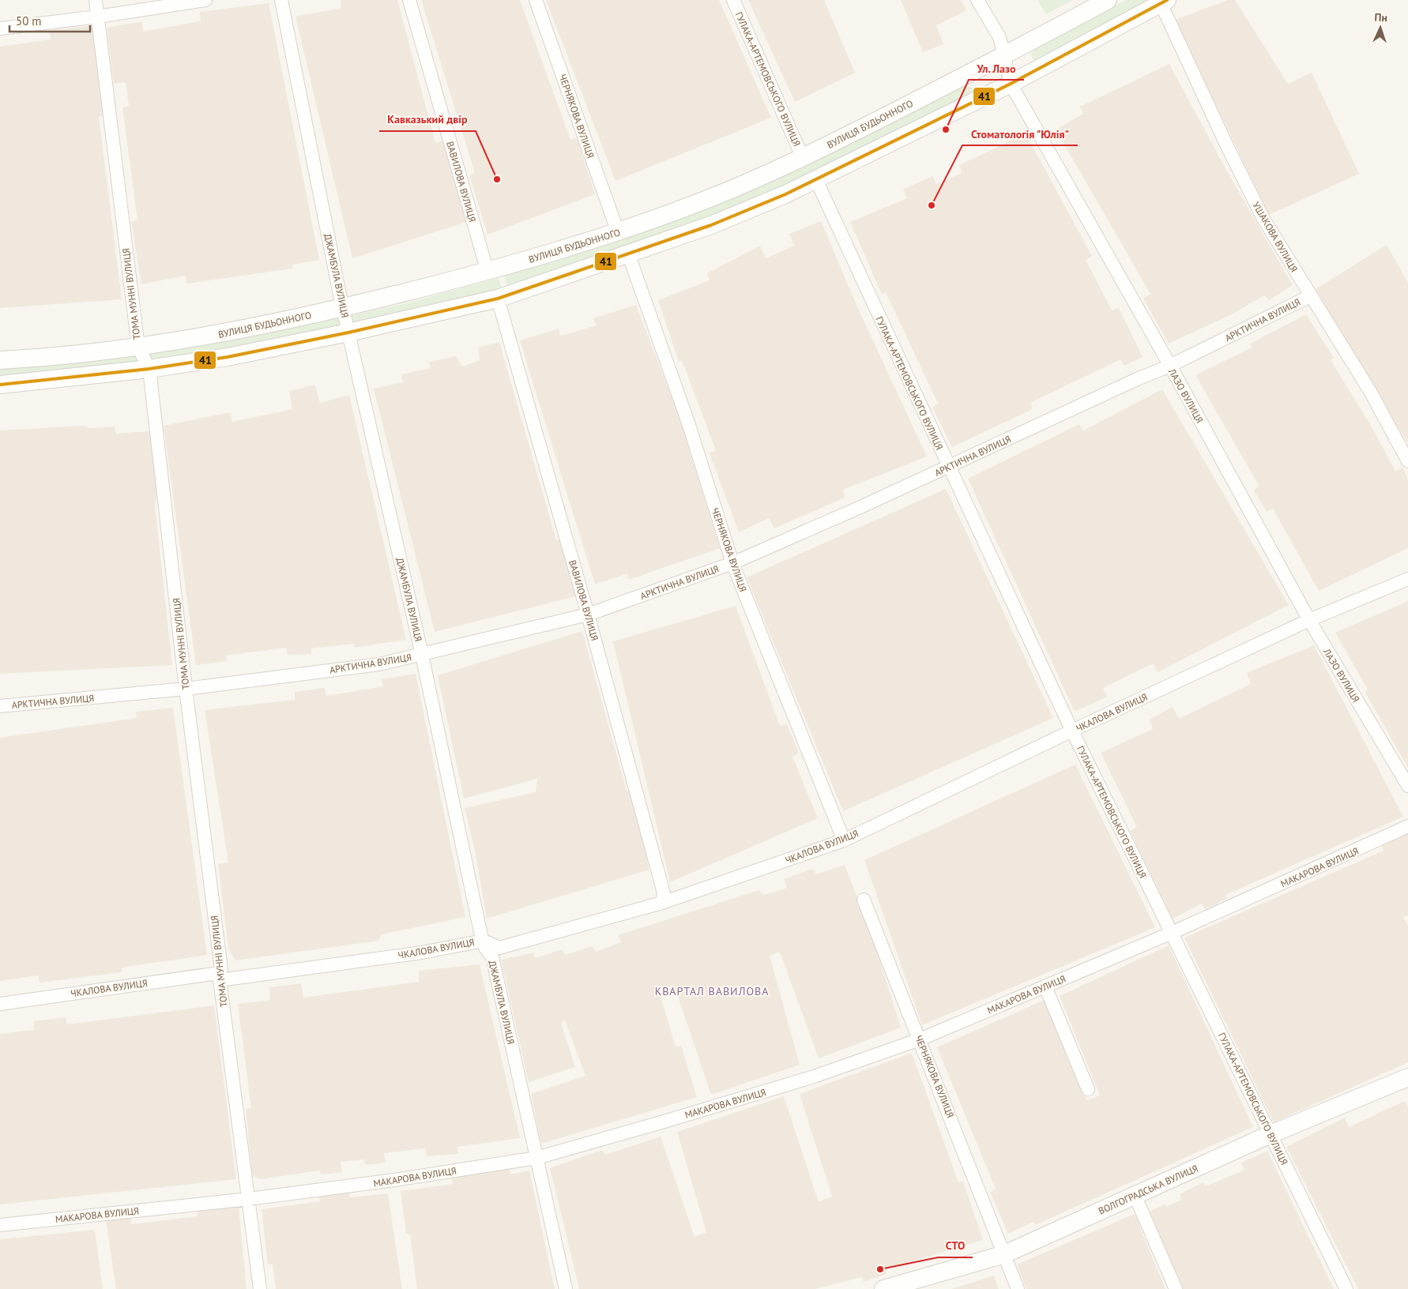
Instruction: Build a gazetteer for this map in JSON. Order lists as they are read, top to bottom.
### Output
{
  "streets": {
    "main road": ["ВУЛИЦЯ БУДЬОННОГО", "ВОЛГОГРАДСЬКА ВУЛИЦЯ"],
    "street": [
      "ГУЛАКА-АРТЕМОВСЬКОГО ВУЛИЦЯ",
      "ЧЕРНЯКОВА ВУЛИЦЯ",
      "ВАВИЛОВА ВУЛИЦЯ",
      "УШАКОВА ВУЛИЦЯ",
      "ДЖАМБУЛА ВУЛИЦЯ",
      "ТОМА МУННІ ВУЛИЦЯ",
      "АРКТИЧНА ВУЛИЦЯ",
      "ЛАЗО ВУЛИЦЯ",
      "ЧКАЛОВА ВУЛИЦЯ",
      "МАКАРОВА ВУЛИЦЯ"
    ]
  },
  "crossings": [
    ["ГУЛАКА-АРТЕМОВСЬКОГО ВУЛИЦЯ", "ВУЛИЦЯ БУДЬОННОГО"],
    ["ГУЛАКА-АРТЕМОВСЬКОГО ВУЛИЦЯ", "АРКТИЧНА ВУЛИЦЯ"],
    ["ГУЛАКА-АРТЕМОВСЬКОГО ВУЛИЦЯ", "ЧКАЛОВА ВУЛИЦЯ"],
    ["ГУЛАКА-АРТЕМОВСЬКОГО ВУЛИЦЯ", "МАКАРОВА ВУЛИЦЯ"],
    ["ГУЛАКА-АРТЕМОВСЬКОГО ВУЛИЦЯ", "ВОЛГОГРАДСЬКА ВУЛИЦЯ"],
    ["ЧЕРНЯКОВА ВУЛИЦЯ", "ВУЛИЦЯ БУДЬОННОГО"],
    ["ЧЕРНЯКОВА ВУЛИЦЯ", "АРКТИЧНА ВУЛИЦЯ"],
    ["ЧЕРНЯКОВА ВУЛИЦЯ", "ЧКАЛОВА ВУЛИЦЯ"],
    ["ЧЕРНЯКОВА ВУЛИЦЯ", "МАКАРОВА ВУЛИЦЯ"],
    ["ЧЕРНЯКОВА ВУЛИЦЯ", "ВОЛГОГРАДСЬКА ВУЛИЦЯ"],
    ["ВУЛИЦЯ БУДЬОННОГО", "ВАВИЛОВА ВУЛИЦЯ"],
    ["ВУЛИЦЯ БУДЬОННОГО", "ДЖАМБУЛА ВУЛИЦЯ"],
    ["ВУЛИЦЯ БУДЬОННОГО", "ТОМА МУННІ ВУЛИЦЯ"],
    ["ВУЛИЦЯ БУДЬОННОГО", "ЛАЗО ВУЛИЦЯ"],
    ["ВАВИЛОВА ВУЛИЦЯ", "АРКТИЧНА ВУЛИЦЯ"],
    ["ВАВИЛОВА ВУЛИЦЯ", "ЧКАЛОВА ВУЛИЦЯ"],
    ["УШАКОВА ВУЛИЦЯ", "АРКТИЧНА ВУЛИЦЯ"],
    ["ДЖАМБУЛА ВУЛИЦЯ", "АРКТИЧНА ВУЛИЦЯ"],
    ["ДЖАМБУЛА ВУЛИЦЯ", "ЧКАЛОВА ВУЛИЦЯ"],
    ["ДЖАМБУЛА ВУЛИЦЯ", "МАКАРОВА ВУЛИЦЯ"],
    ["ТОМА МУННІ ВУЛИЦЯ", "АРКТИЧНА ВУЛИЦЯ"],
    ["ТОМА МУННІ ВУЛИЦЯ", "ЧКАЛОВА ВУЛИЦЯ"],
    ["ТОМА МУННІ ВУЛИЦЯ", "МАКАРОВА ВУЛИЦЯ"],
    ["АРКТИЧНА ВУЛИЦЯ", "ЛАЗО ВУЛИЦЯ"],
    ["ЛАЗО ВУЛИЦЯ", "ЧКАЛОВА ВУЛИЦЯ"]
  ],
  "districts": ["КВАРТАЛ ВАВИЛОВА"],
  "places": [
    "Ул. Лазо",
    "Кавказький двір",
    "Стоматологія \"Юлія\"",
    "СТО"
  ],
  "lines": ["transit line 41"],
  "scale_bar": "50 m",
  "north": "top"
}
